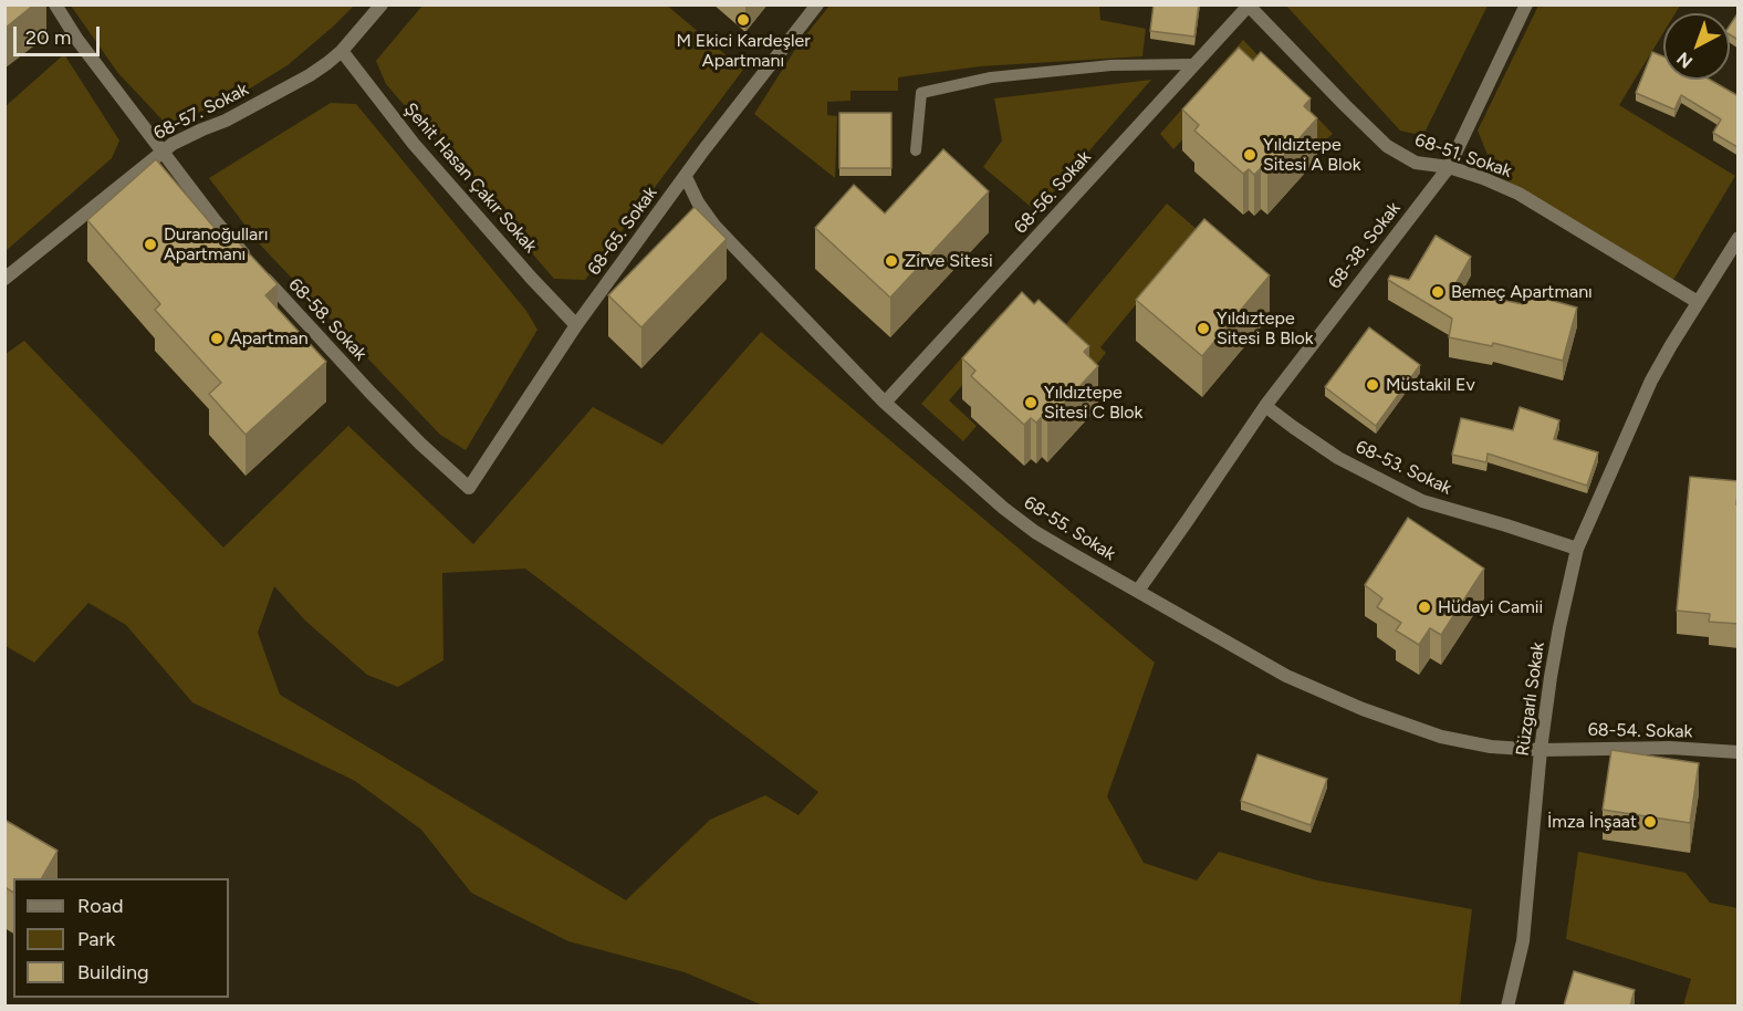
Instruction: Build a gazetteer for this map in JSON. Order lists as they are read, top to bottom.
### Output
{
  "streets": {
    "street": [
      "68-57. Sokak",
      "68-51. Sokak",
      "Şehit Hasan Çakır Sokak",
      "68-56. Sokak",
      "68-65. Sokak",
      "68-38. Sokak",
      "68-58. Sokak",
      "68-53. Sokak",
      "68-55. Sokak",
      "Rüzgarlı Sokak",
      "68-54. Sokak"
    ]
  },
  "crossings": [
    ["68-57. Sokak", "Şehit Hasan Çakır Sokak"],
    ["68-57. Sokak", "68-58. Sokak"],
    ["68-51. Sokak", "68-56. Sokak"],
    ["68-51. Sokak", "68-38. Sokak"],
    ["68-51. Sokak", "Rüzgarlı Sokak"],
    ["Şehit Hasan Çakır Sokak", "68-65. Sokak"],
    ["68-56. Sokak", "68-55. Sokak"],
    ["68-65. Sokak", "68-58. Sokak"],
    ["68-65. Sokak", "68-55. Sokak"],
    ["68-38. Sokak", "68-53. Sokak"],
    ["68-38. Sokak", "68-55. Sokak"],
    ["68-53. Sokak", "Rüzgarlı Sokak"],
    ["68-55. Sokak", "Rüzgarlı Sokak"],
    ["68-55. Sokak", "68-54. Sokak"],
    ["Rüzgarlı Sokak", "68-54. Sokak"]
  ],
  "places": [
    "M Ekici Kardeşler Apartmanı",
    "Yıldıztepe Sitesi A Blok",
    "Duranoğulları Apartmanı",
    "Zirve Sitesi",
    "Bemeç Apartmanı",
    "Yıldıztepe Sitesi B Blok",
    "Apartman",
    "Müstakil Ev",
    "Yıldıztepe Sitesi C Blok",
    "Hüdayi Camii",
    "İmza İnşaat"
  ],
  "legend": ["Road", "Park", "Building"],
  "scale_bar": "20 m",
  "north": "bottom left"
}
